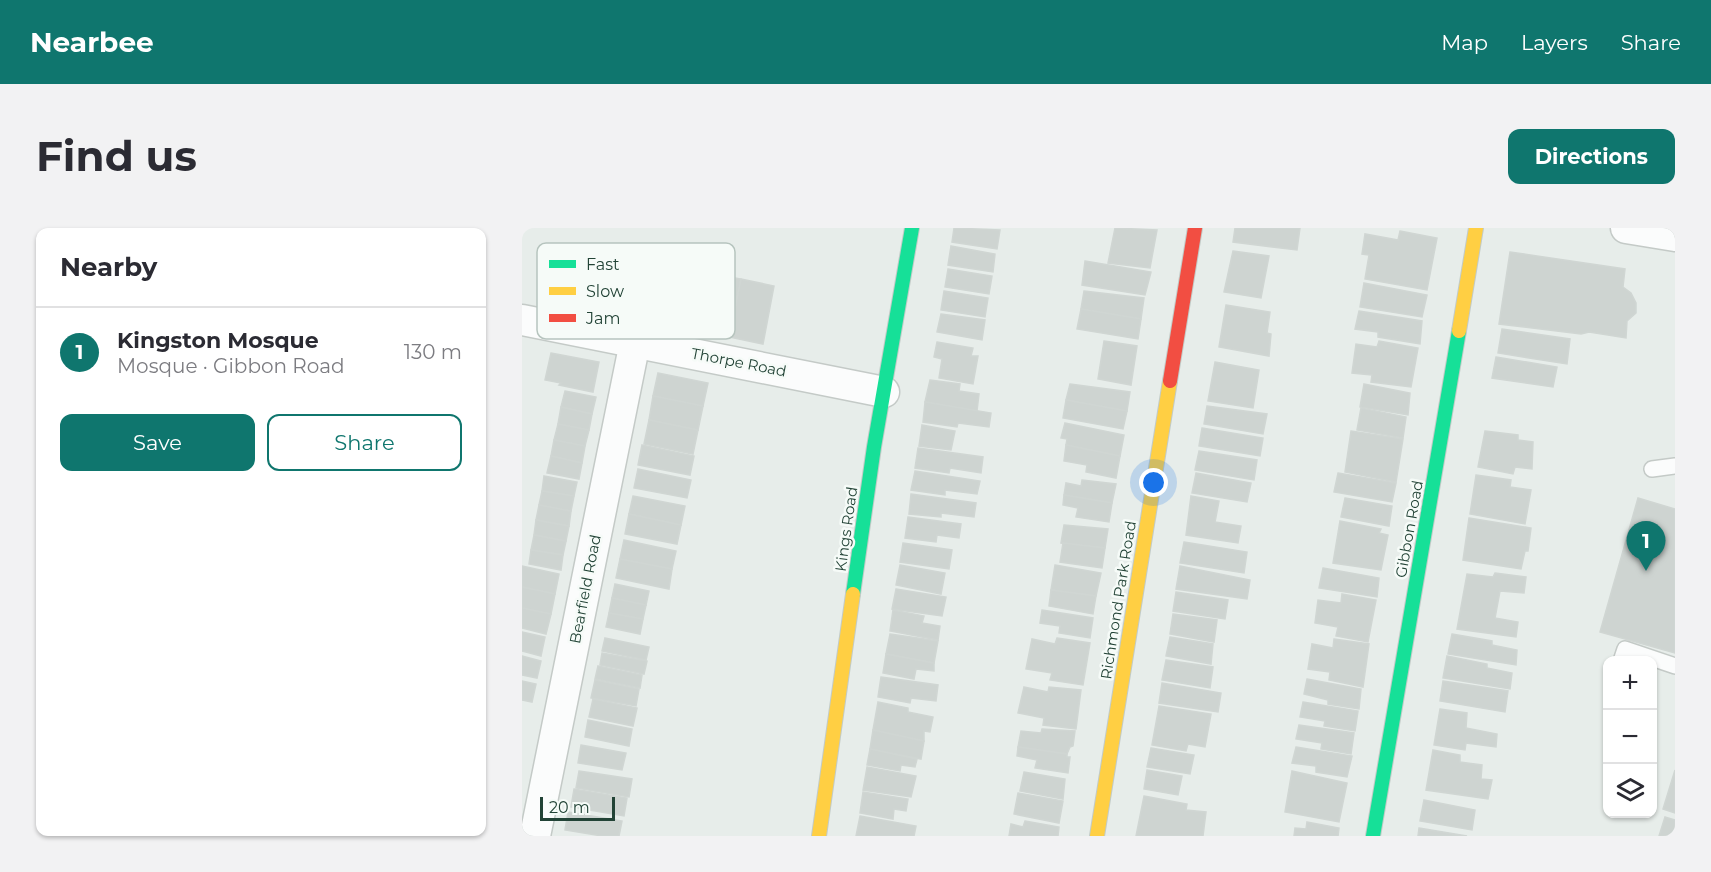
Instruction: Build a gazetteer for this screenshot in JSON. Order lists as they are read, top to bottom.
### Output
{
  "streets": {
    "street": [
      "Thorpe Road",
      "Kings Road",
      "Gibbon Road",
      "Bearfield Road",
      "Richmond Park Road"
    ]
  },
  "crossings": [
    ["Thorpe Road", "Kings Road"],
    ["Thorpe Road", "Bearfield Road"]
  ],
  "legend": ["Fast", "Slow", "Jam"],
  "scale_bar": "20 m",
  "page": {
    "header": "Nearbee",
    "nav": ["Map", "Layers", "Share"],
    "buttons": [
      "Directions",
      ["Save", "Share"]
    ],
    "title": "Find us",
    "heading": "Nearby",
    "list": [
      {
        "mark": "1",
        "name": "Kingston Mosque",
        "note": "Mosque · Gibbon Road",
        "value": "130 m"
      }
    ],
    "pins": "1",
    "map_buttons": ["+", "−"],
    "scale": "20 m"
  }
}
